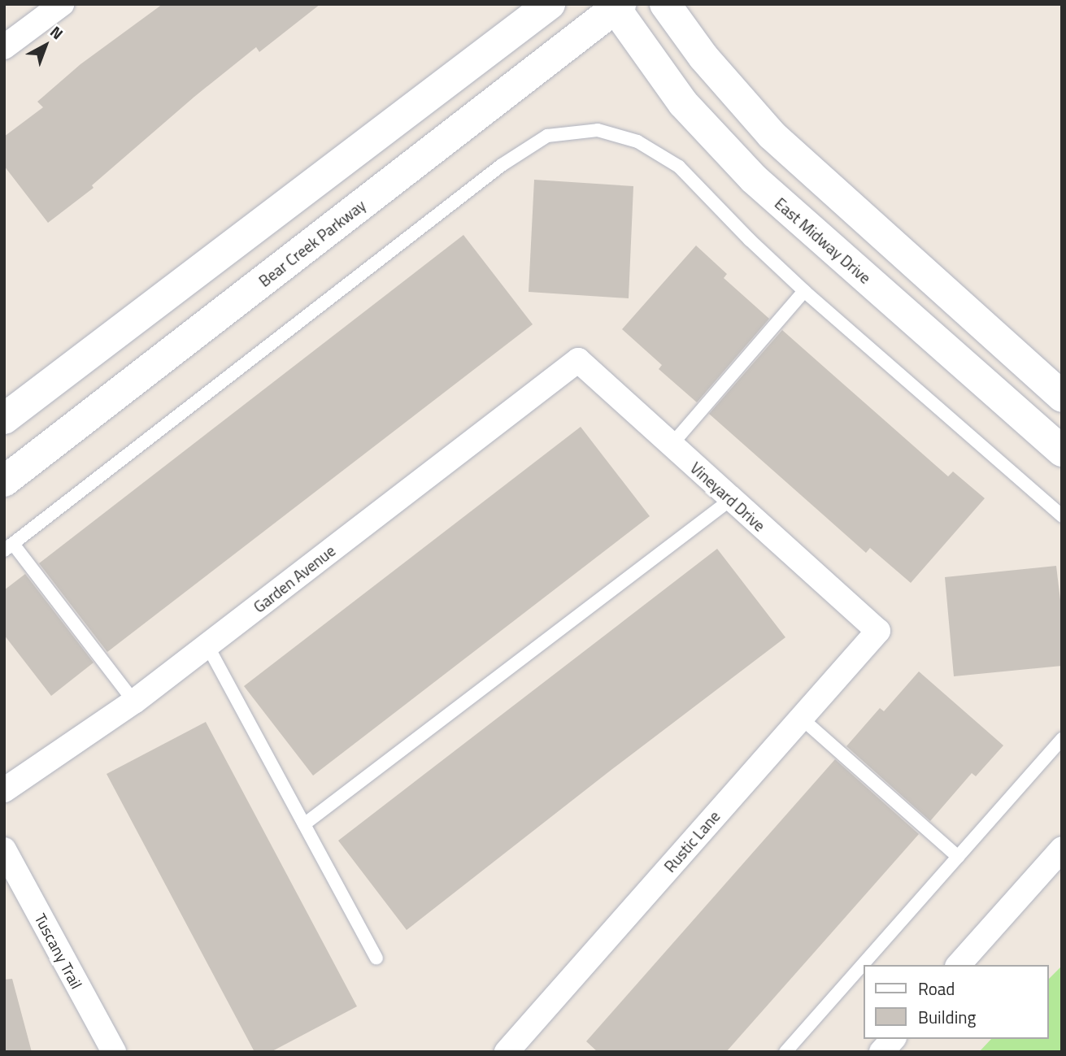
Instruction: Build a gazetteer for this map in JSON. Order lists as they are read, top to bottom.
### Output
{
  "streets": {
    "street": [
      "East Midway Drive",
      "Bear Creek Parkway",
      "Vineyard Drive",
      "Garden Avenue",
      "Rustic Lane",
      "Tuscany Trail"
    ]
  },
  "crossings": [
    ["East Midway Drive", "Bear Creek Parkway"],
    ["Vineyard Drive", "Garden Avenue"],
    ["Vineyard Drive", "Rustic Lane"]
  ],
  "legend": ["Road", "Building"],
  "north": "top right"
}
